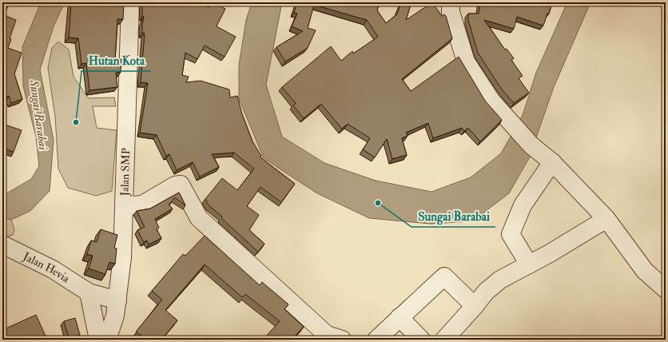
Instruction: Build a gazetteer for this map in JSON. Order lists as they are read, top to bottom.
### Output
{
  "streets": {
    "street": ["Jalan SMP", "Jalan Hevia"]
  },
  "crossings": [
    ["Jalan SMP", "Jalan Hevia"]
  ],
  "water": ["Sungai Barabai"],
  "places": ["Hutan Kota", "Sungai Barabai"]
}
